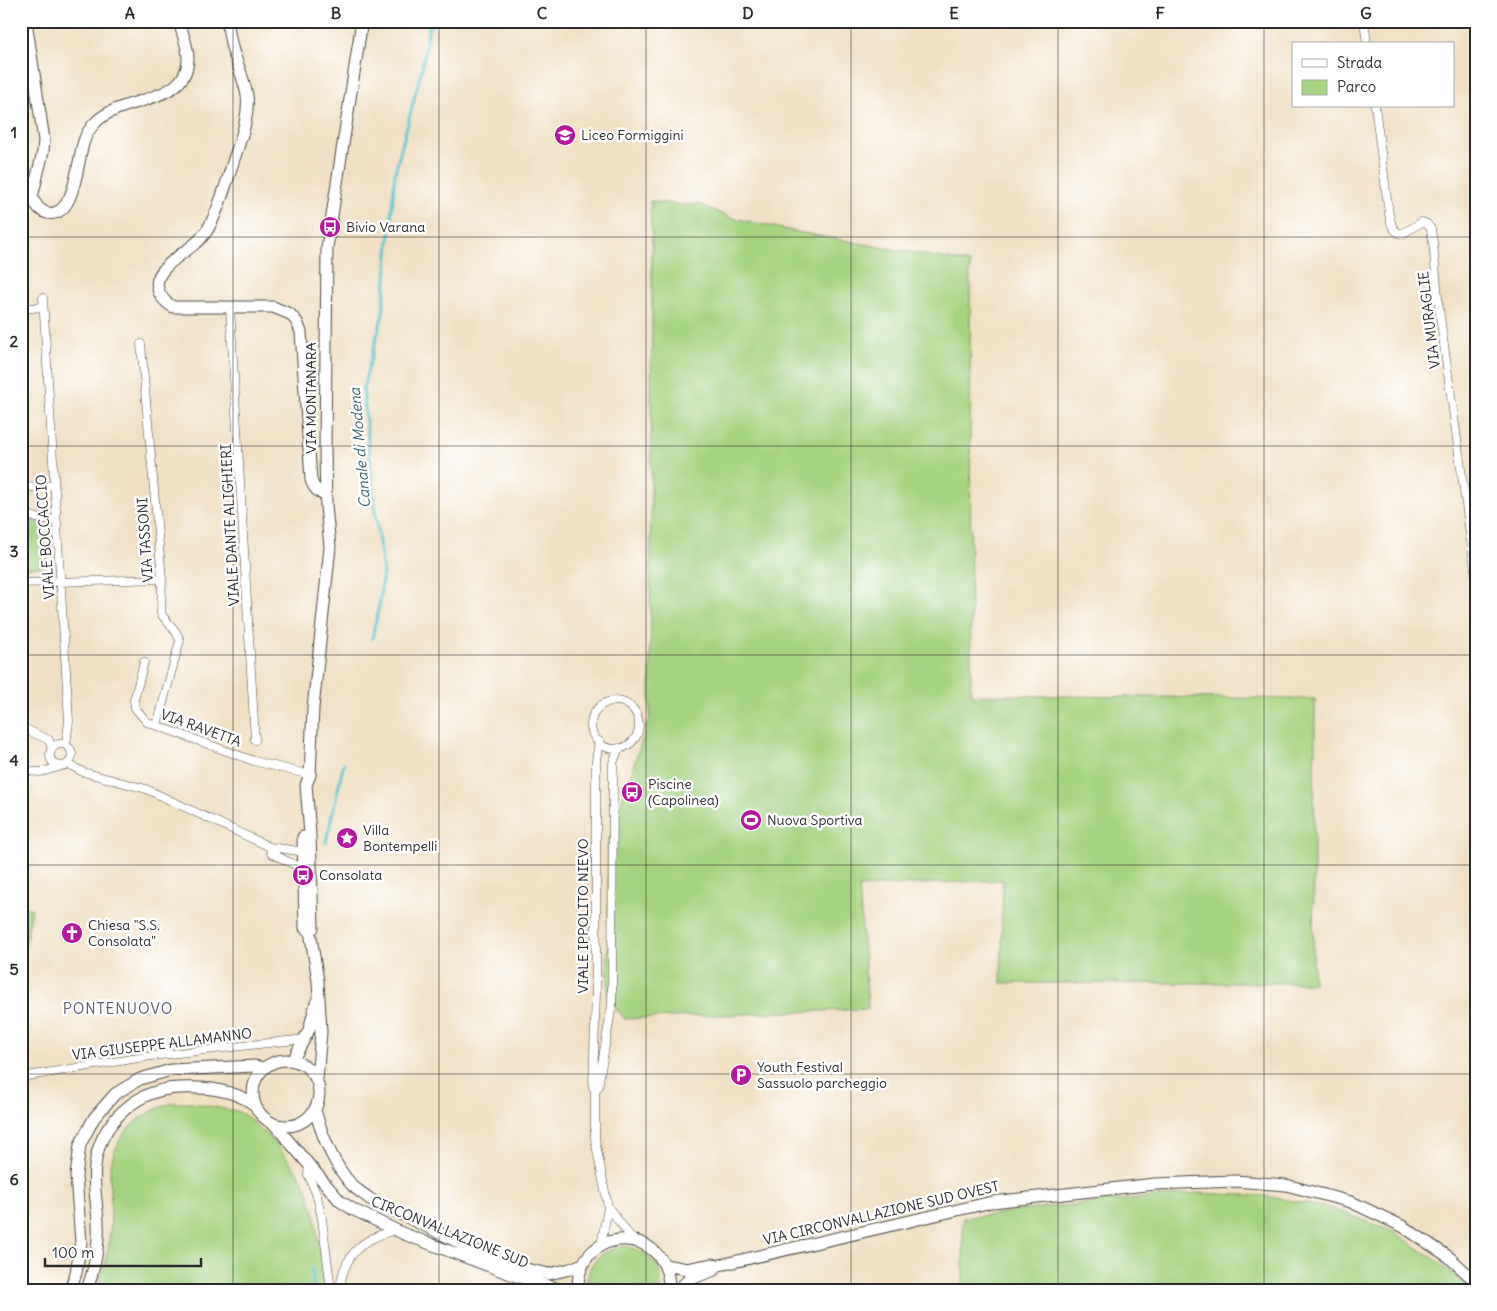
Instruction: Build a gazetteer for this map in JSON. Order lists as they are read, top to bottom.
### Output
{
  "streets": {
    "main road": ["VIA MONTANARA", "VIA CIRCONVALLAZIONE SUD OVEST", "CIRCONVALLAZIONE SUD"],
    "street": [
      "VIA MURAGLIE",
      "VIALE DANTE ALIGHIERI",
      "VIALE BOCCACCIO",
      "VIA TASSONI",
      "VIA RAVETTA",
      "VIALE IPPOLITO NIEVO",
      "VIA GIUSEPPE ALLAMANNO"
    ]
  },
  "crossings": [
    ["VIA MONTANARA", "VIA RAVETTA"],
    ["VIA MONTANARA", "VIA GIUSEPPE ALLAMANNO"],
    ["VIA MONTANARA", "CIRCONVALLAZIONE SUD"],
    ["VIA TASSONI", "VIA RAVETTA"]
  ],
  "districts": ["PONTENUOVO"],
  "water": ["Canale di Modena"],
  "places": {
    "school or university": ["Liceo Formiggini"],
    "bus stop": ["Bivio Varana", "Piscine (Capolinea)", "Consolata"],
    "sports": ["Nuova Sportiva"],
    "place": ["Villa Bontempelli"],
    "church": ["Chiesa \"S.S. Consolata\""],
    "parking": ["Youth Festival Sassuolo parcheggio"]
  },
  "legend": ["Strada", "Parco"],
  "scale_bar": "100 m",
  "grid": {
    "columns": [
      "A",
      "B",
      "C",
      "D",
      "E",
      "F",
      "G"
    ],
    "rows": [
      "1",
      "2",
      "3",
      "4",
      "5",
      "6"
    ]
  }
}
